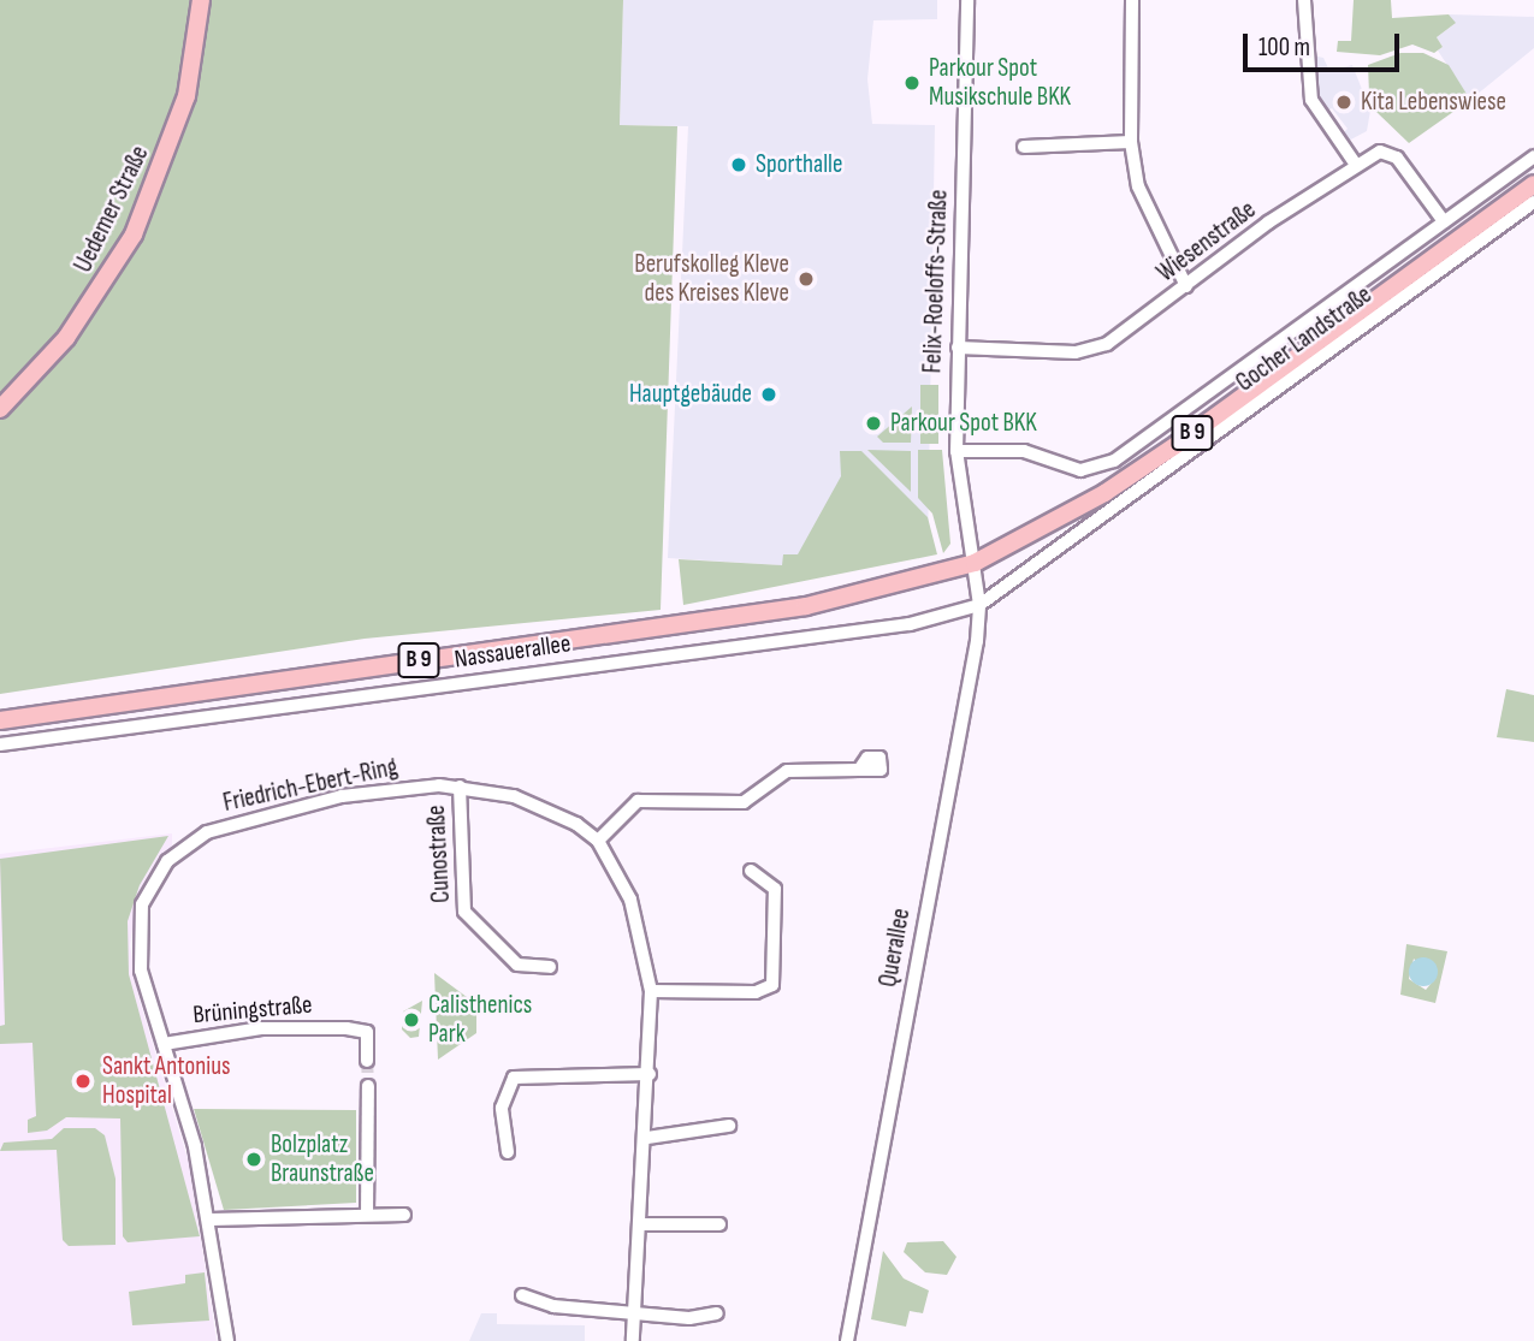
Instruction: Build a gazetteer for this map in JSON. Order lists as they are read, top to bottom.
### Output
{
  "streets": {
    "main road": [
      "Uedemer Straße",
      "Gocher Landstraße",
      "B 9",
      "Nassauerallee"
    ],
    "street": [
      "Wiesenstraße",
      "Felix-Roeloffs-Straße",
      "Friedrich-Ebert-Ring",
      "Cunostraße",
      "Querallee",
      "Brüningstraße"
    ]
  },
  "crossings": [
    ["Wiesenstraße", "Felix-Roeloffs-Straße"],
    ["Wiesenstraße", "Gocher Landstraße"],
    ["Felix-Roeloffs-Straße", "Gocher Landstraße"],
    ["Felix-Roeloffs-Straße", "Nassauerallee"],
    ["Felix-Roeloffs-Straße", "Querallee"],
    ["Gocher Landstraße", "Nassauerallee"],
    ["Gocher Landstraße", "Querallee"],
    ["Nassauerallee", "Querallee"],
    ["Friedrich-Ebert-Ring", "Cunostraße"],
    ["Friedrich-Ebert-Ring", "Brüningstraße"]
  ],
  "places": [
    "Parkour Spot Musikschule BKK",
    "Kita Lebenswiese",
    "Sporthalle",
    "Berufskolleg Kleve des Kreises Kleve",
    "Hauptgebäude",
    "Parkour Spot BKK",
    "Calisthenics Park",
    "Sankt Antonius Hospital",
    "Bolzplatz Braunstraße"
  ],
  "scale_bar": "100 m"
}
